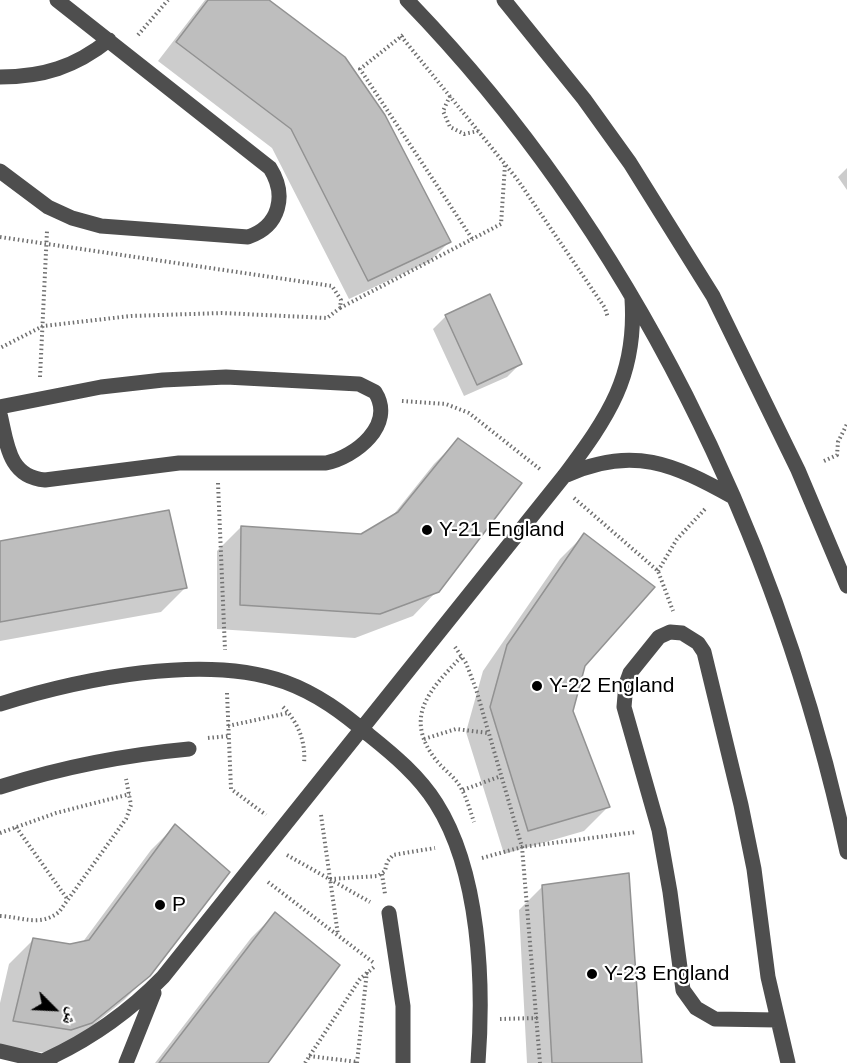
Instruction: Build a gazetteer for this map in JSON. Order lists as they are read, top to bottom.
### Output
{
  "places": [
    "Y-21 England",
    "Y-22 England",
    "P",
    "Y-23 England"
  ],
  "north": "bottom right"
}
